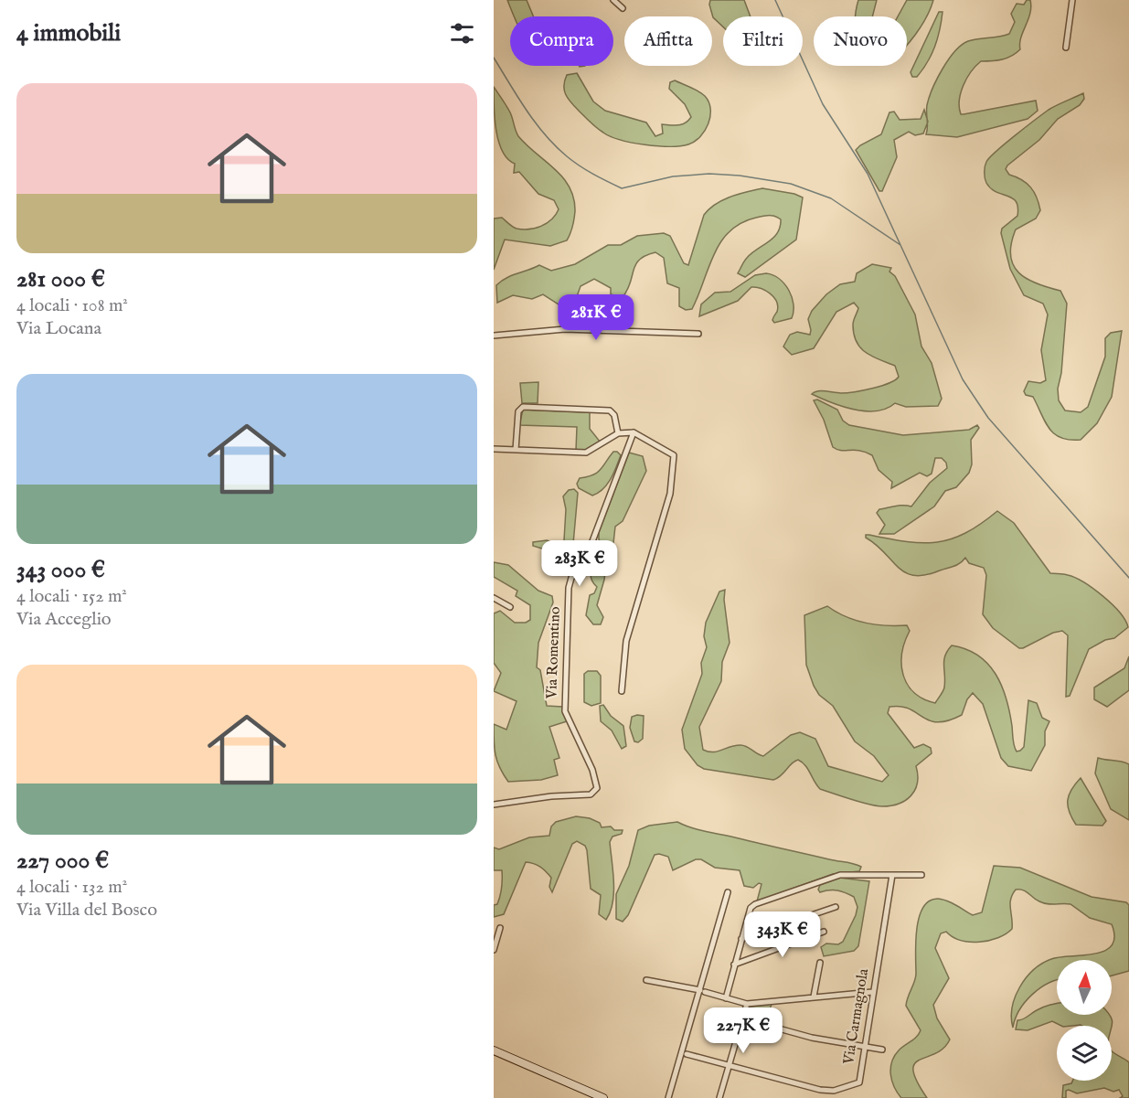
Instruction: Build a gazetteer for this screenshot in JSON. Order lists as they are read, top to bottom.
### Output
{
  "streets": {
    "street": ["Via Romentino", "Via Carmagnola"]
  },
  "north": "top",
  "page": {
    "heading": "4 immobili",
    "chip": [
      "Compra",
      "Affitta",
      "Filtri",
      "Nuovo"
    ],
    "list": [
      {
        "name": "281 000 €",
        "note": "4 locali · 108 m² · Via Locana"
      },
      {
        "name": "343 000 €",
        "note": "4 locali · 152 m² · Via Acceglio"
      },
      {
        "name": "227 000 €",
        "note": "4 locali · 132 m² · Via Villa del Bosco"
      }
    ],
    "price": [
      "281K €",
      "283K €",
      "343K €",
      "227K €"
    ]
  }
}
